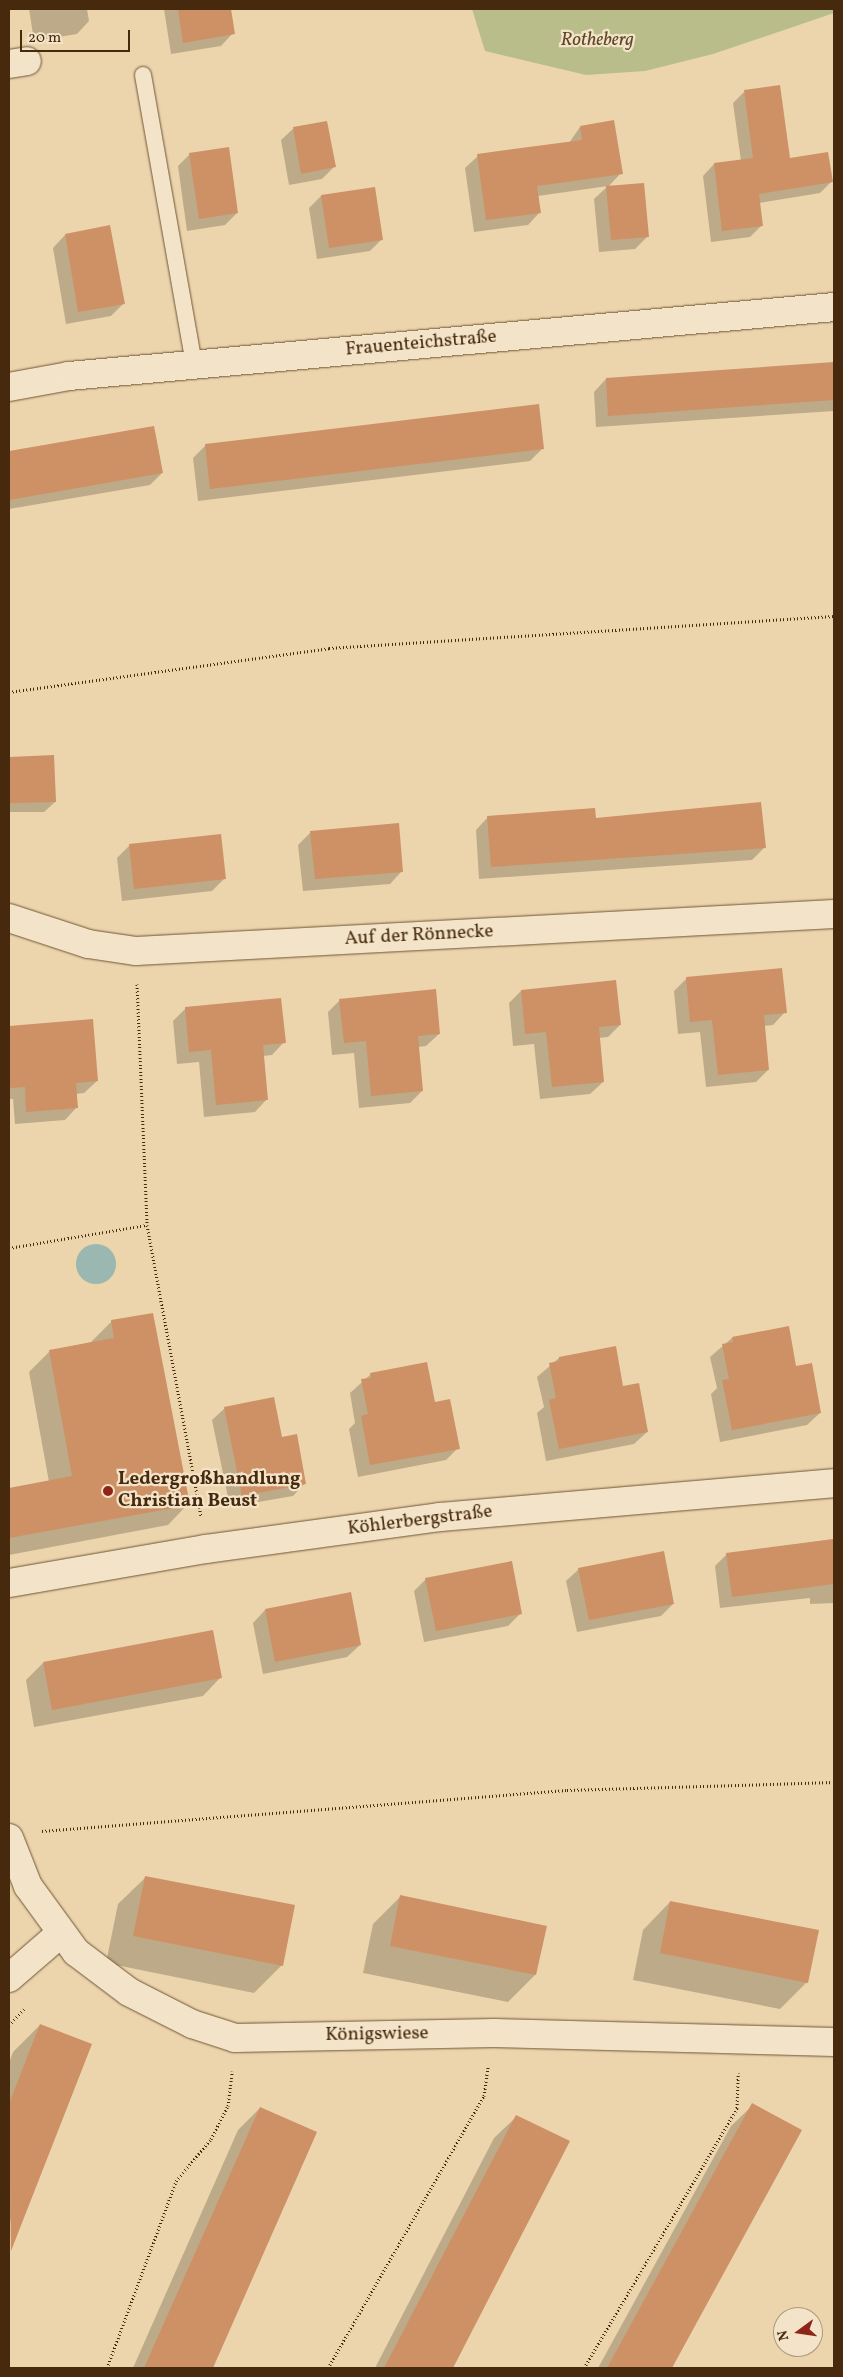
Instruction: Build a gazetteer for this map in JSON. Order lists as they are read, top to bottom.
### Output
{
  "streets": {
    "street": [
      "Frauenteichstraße",
      "Auf der Rönnecke",
      "Köhlerbergstraße",
      "Königswiese"
    ]
  },
  "parks": ["Rotheberg"],
  "places": ["Ledergroßhandlung Christian Beust"],
  "scale_bar": "20 m",
  "north": "left"
}
